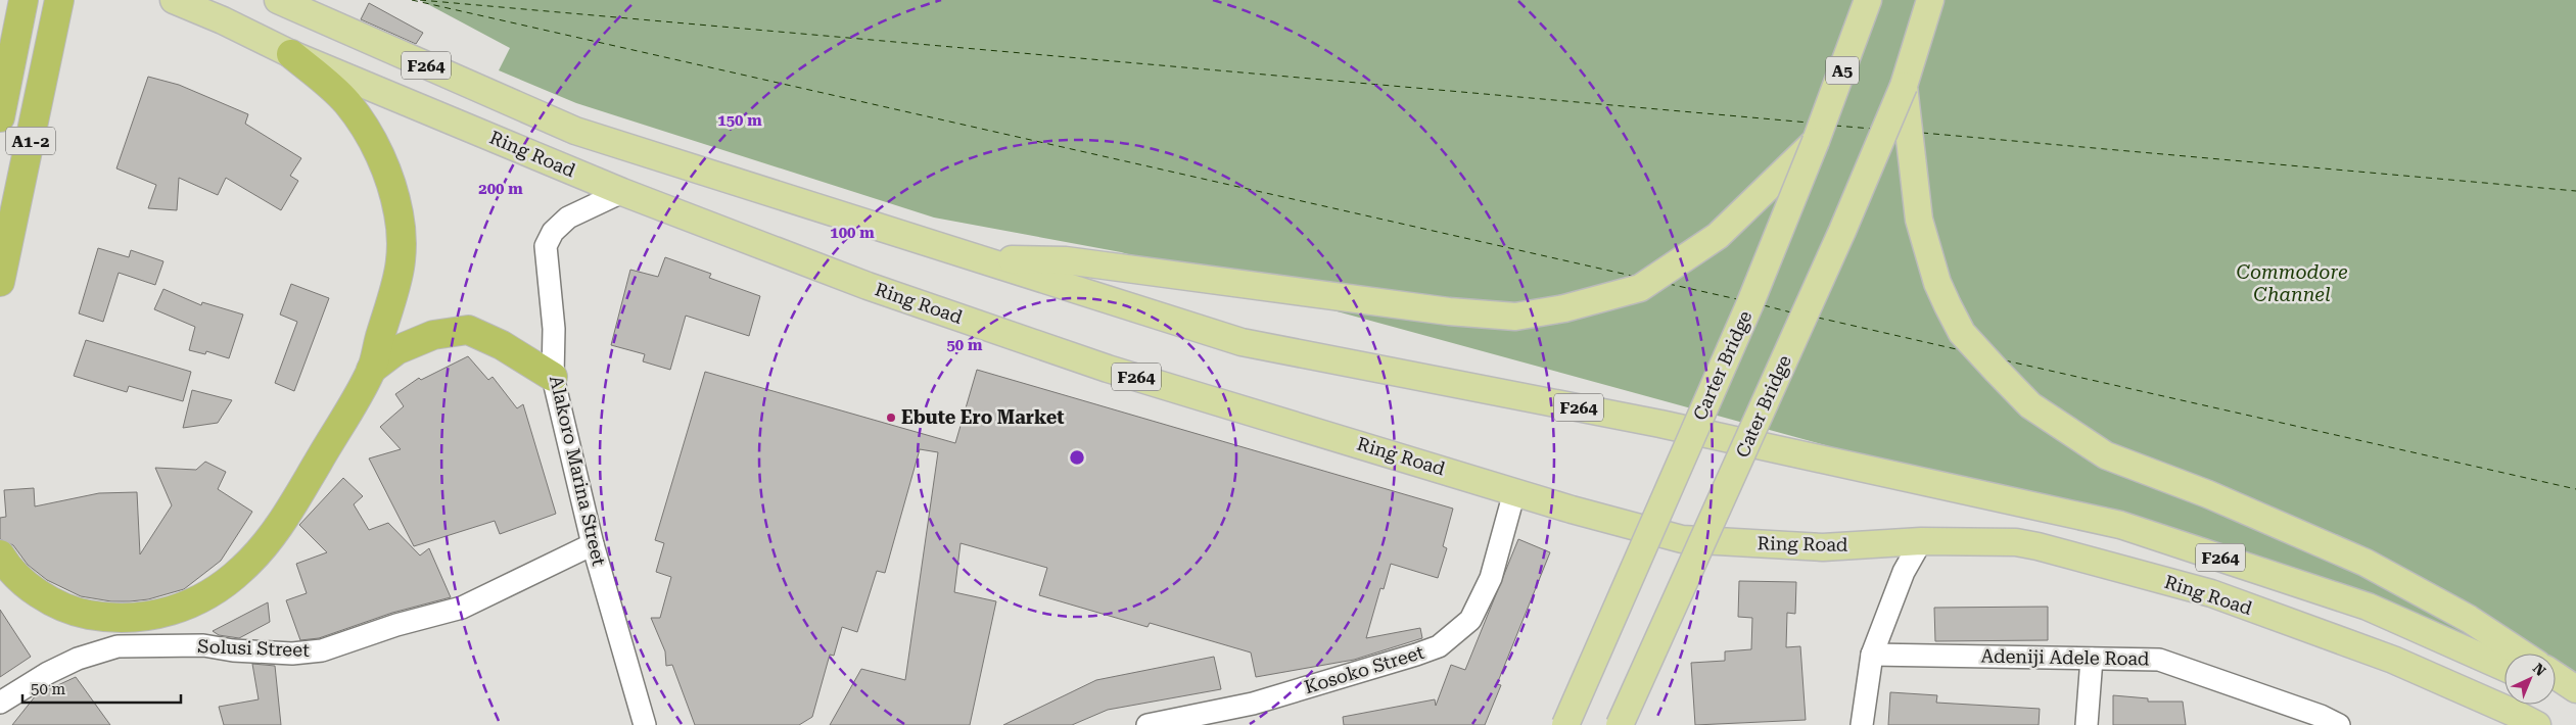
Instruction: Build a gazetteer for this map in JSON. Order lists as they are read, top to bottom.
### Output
{
  "streets": {
    "highway": ["A1-2"],
    "main road": [
      "F264",
      "A5",
      "Ring Road",
      "Carter Bridge",
      "Cater Bridge"
    ],
    "street": [
      "Alakoro Marina Street",
      "Solusi Street",
      "Adeniji Adele Road",
      "Kosoko Street"
    ]
  },
  "crossings": [
    ["F264", "Ring Road"],
    ["Ring Road", "Alakoro Marina Street"],
    ["Ring Road", "Kosoko Street"],
    ["Alakoro Marina Street", "Solusi Street"]
  ],
  "water": ["Commodore Channel"],
  "places": ["Ebute Ero Market"],
  "scale_bar": "50 m",
  "north": "top right",
  "rings": [
    "150 m",
    "200 m",
    "100 m",
    "50 m"
  ]
}
